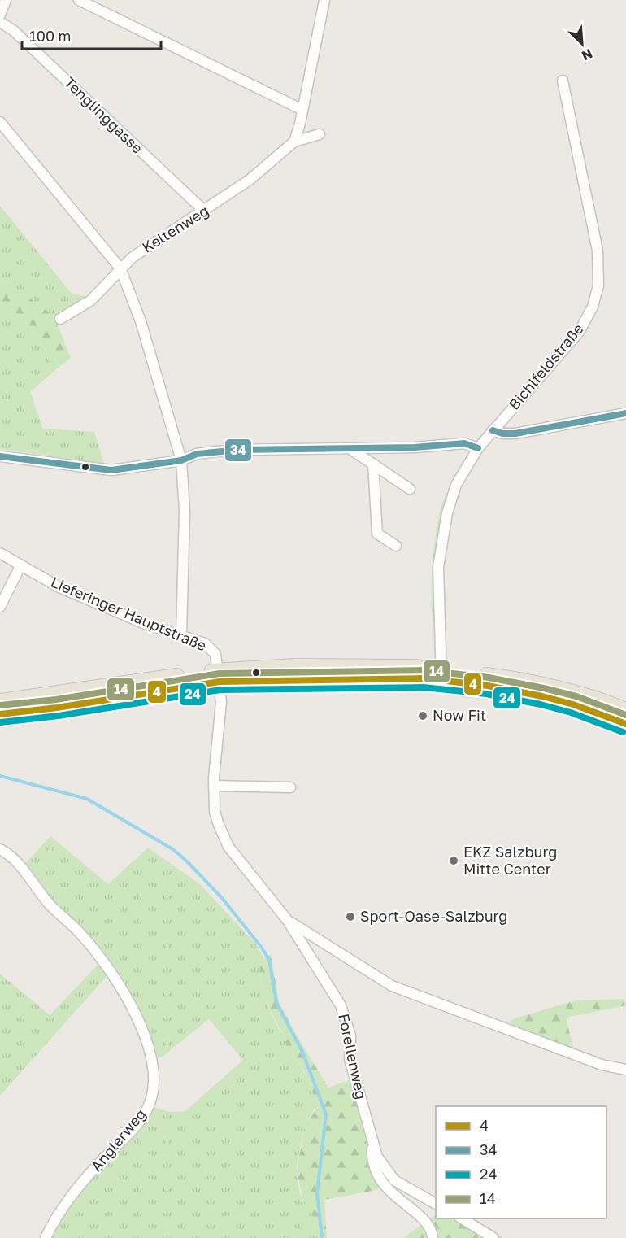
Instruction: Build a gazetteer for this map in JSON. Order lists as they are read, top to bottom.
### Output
{
  "streets": {
    "street": [
      "Tenglinggasse",
      "Keltenweg",
      "Bichlfeldstraße",
      "Lieferinger Hauptstraße",
      "Forellenweg",
      "Anglerweg"
    ]
  },
  "crossings": [
    ["Tenglinggasse", "Keltenweg"],
    ["Lieferinger Hauptstraße", "Forellenweg"]
  ],
  "places": ["Now Fit", "EKZ Salzburg Mitte Center", "Sport-Oase-Salzburg"],
  "lines": [
    "transit line 34",
    "transit line 14",
    "transit line 4",
    "transit line 24"
  ],
  "legend": [
    "4",
    "34",
    "24",
    "14"
  ],
  "scale_bar": "100 m",
  "north": "bottom right"
}
